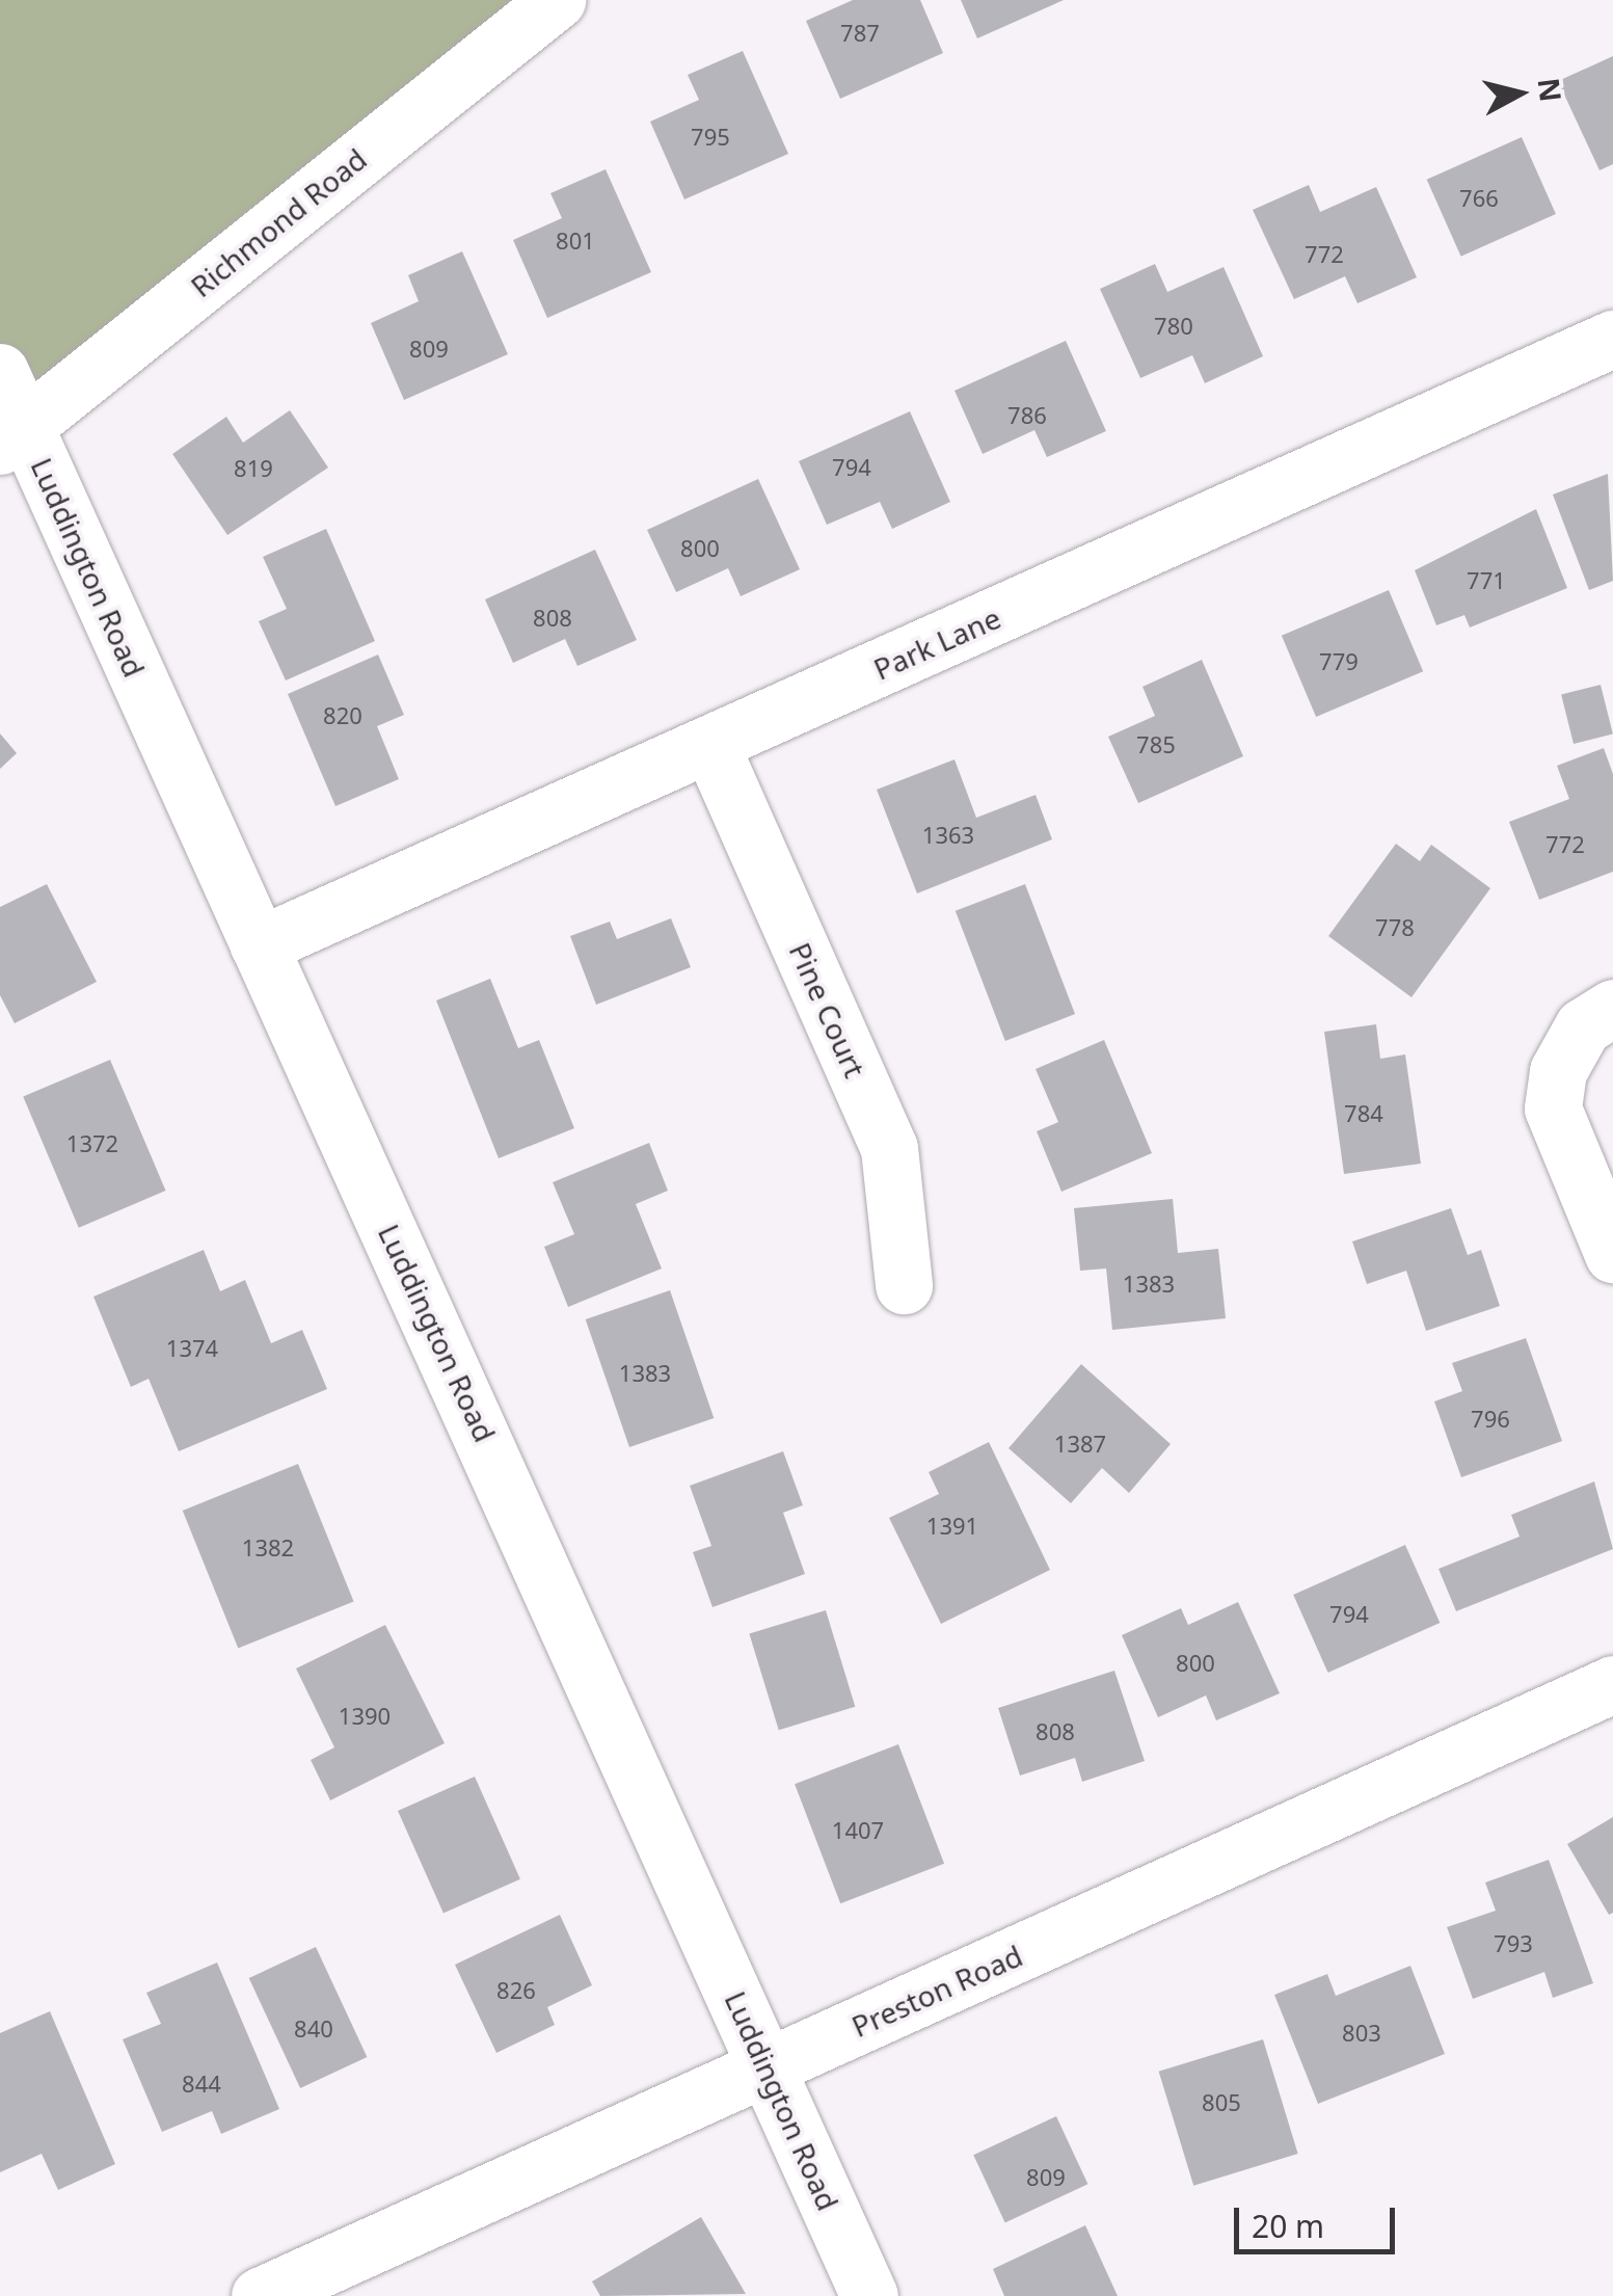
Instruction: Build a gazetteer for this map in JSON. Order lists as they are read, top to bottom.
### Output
{
  "streets": {
    "street": [
      "Richmond Road",
      "Luddington Road",
      "Park Lane",
      "Pine Court",
      "Preston Road"
    ]
  },
  "crossings": [
    ["Richmond Road", "Luddington Road"],
    ["Luddington Road", "Park Lane"],
    ["Luddington Road", "Preston Road"],
    ["Park Lane", "Pine Court"]
  ],
  "house_numbers": [
    "787",
    "795",
    "766",
    "801",
    "772",
    "780",
    "809",
    "786",
    "794",
    "819",
    "800",
    "771",
    "808",
    "779",
    "820",
    "785",
    "1363",
    "772",
    "778",
    "784",
    "1372",
    "1383",
    "1374",
    "1383",
    "796",
    "1387",
    "1391",
    "1382",
    "794",
    "800",
    "1390",
    "808",
    "1407",
    "793",
    "826",
    "840",
    "803",
    "844",
    "805",
    "809"
  ],
  "scale_bar": "20 m",
  "north": "right"
}
